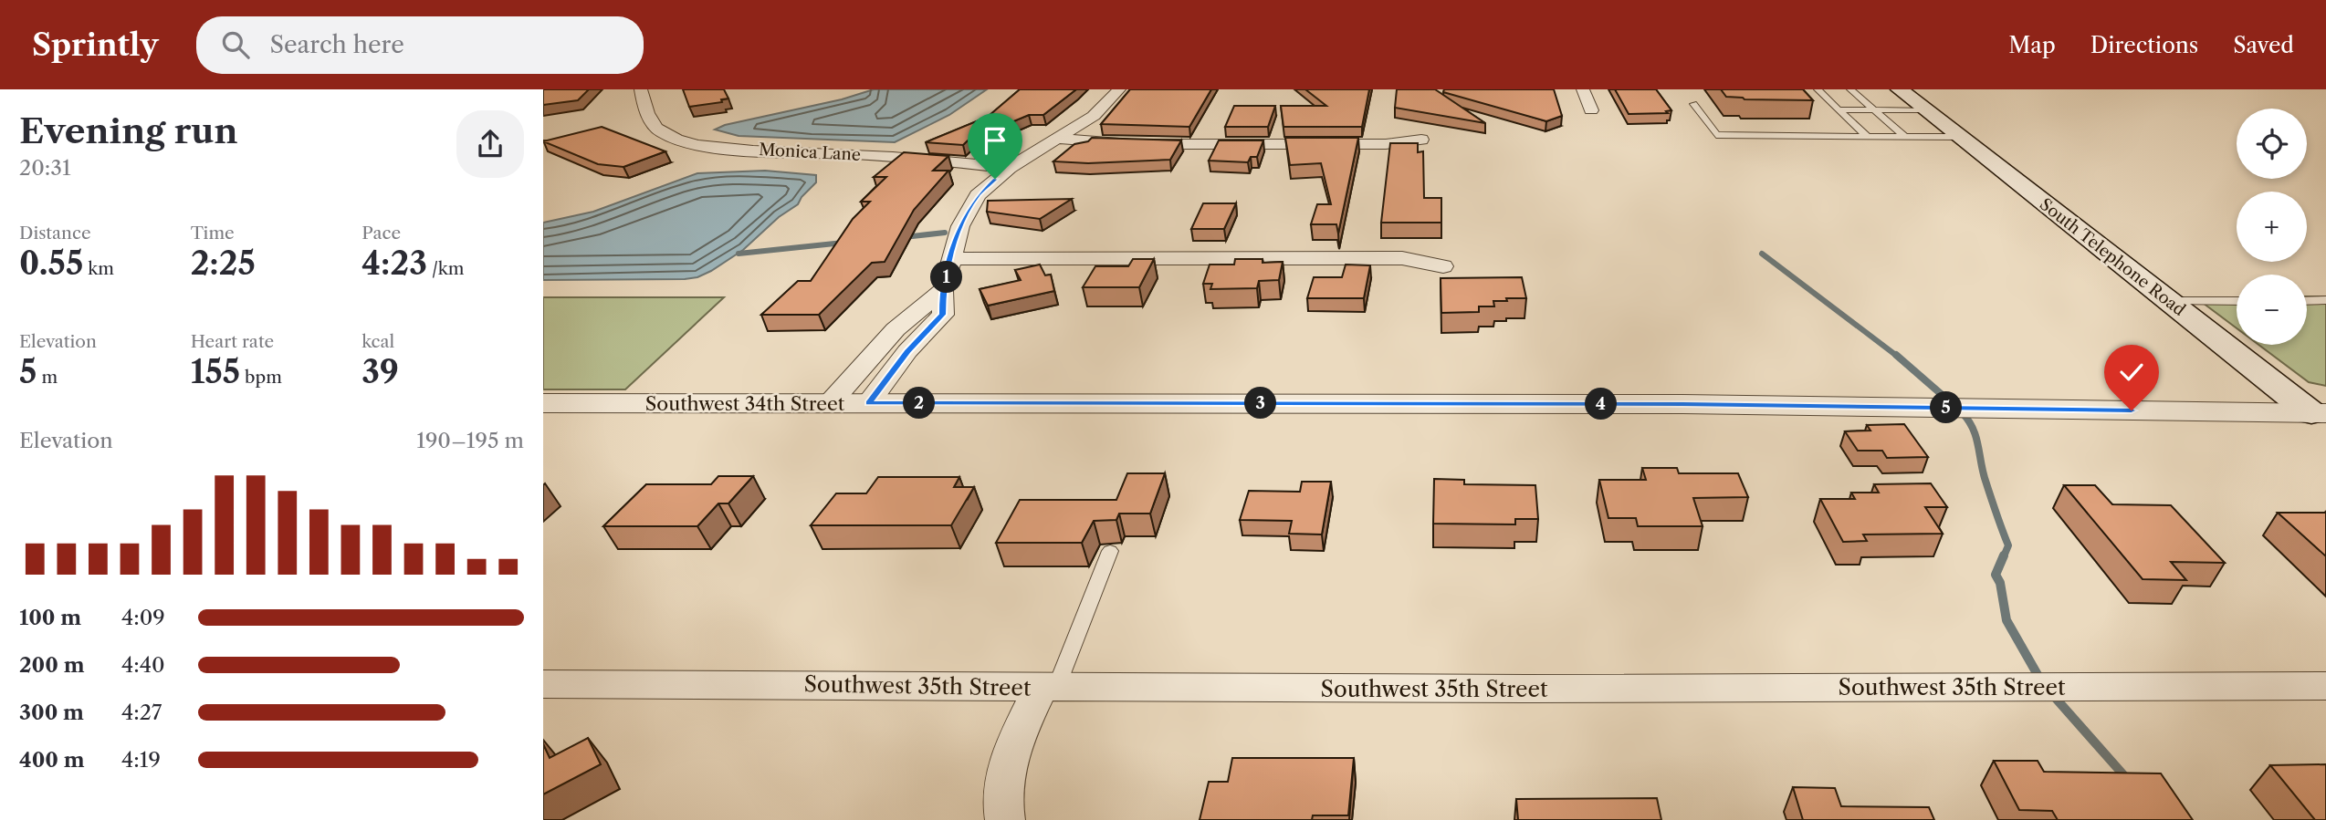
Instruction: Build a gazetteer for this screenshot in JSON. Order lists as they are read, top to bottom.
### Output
{
  "streets": {
    "main road": ["South Telephone Road"],
    "street": ["Monica Lane", "Southwest 34th Street", "Southwest 35th Street"]
  },
  "crossings": [
    ["South Telephone Road", "Southwest 34th Street"]
  ],
  "page": {
    "header": "Sprintly",
    "search": "Search here",
    "nav": ["Map", "Directions", "Saved"],
    "heading": ["Evening run", "20:31"],
    "map_buttons": ["+", "−"],
    "stats": [
      ["Distance", "0.55 km"],
      ["Time", "2:25"],
      ["Pace", "4:23 /km"],
      ["Elevation", "5 m"],
      ["Heart rate", "155 bpm"],
      ["kcal", "39"]
    ],
    "pins": [
      "1",
      "2",
      "3",
      "4",
      "5"
    ],
    "chart": ["Elevation", "190–195 m"],
    "list": [
      {
        "name": "100 m",
        "note": "4:09"
      },
      {
        "name": "200 m",
        "note": "4:40"
      },
      {
        "name": "300 m",
        "note": "4:27"
      },
      {
        "name": "400 m",
        "note": "4:19"
      }
    ]
  }
}
